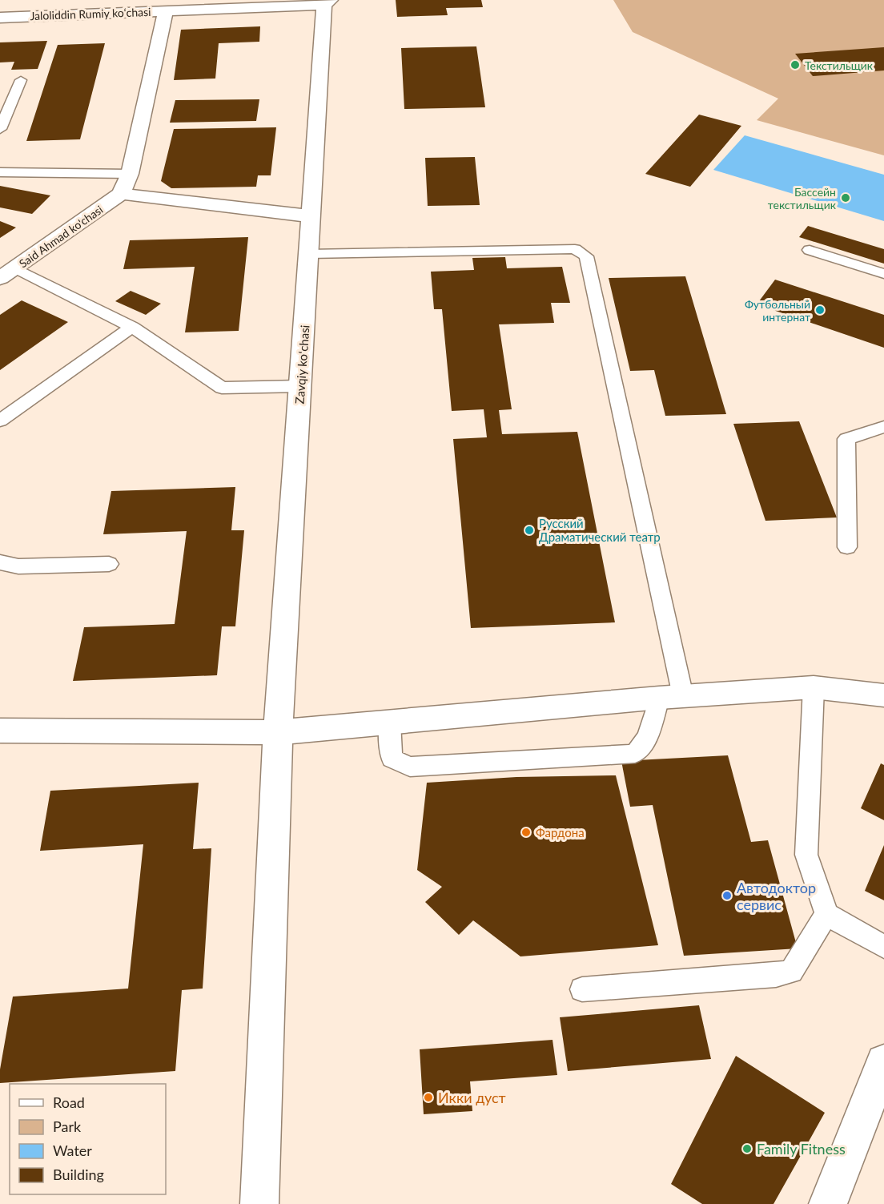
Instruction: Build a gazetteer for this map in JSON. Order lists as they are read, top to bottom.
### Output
{
  "streets": {
    "street": ["Jaloliddin Rumiy koʻchasi", "Said Ahmad ko'chasi", "Zavqiy koʻchasi"]
  },
  "crossings": [
    ["Jaloliddin Rumiy koʻchasi", "Zavqiy koʻchasi"]
  ],
  "places": [
    "Текстильщик",
    "Бассейн текстильщик",
    "Футбольный интернат",
    "Русский Драматический театр",
    "Фардона",
    "Автодоктор сервис",
    "Икки дуст",
    "Family Fitness"
  ],
  "legend": [
    "Road",
    "Park",
    "Water",
    "Building"
  ]
}
